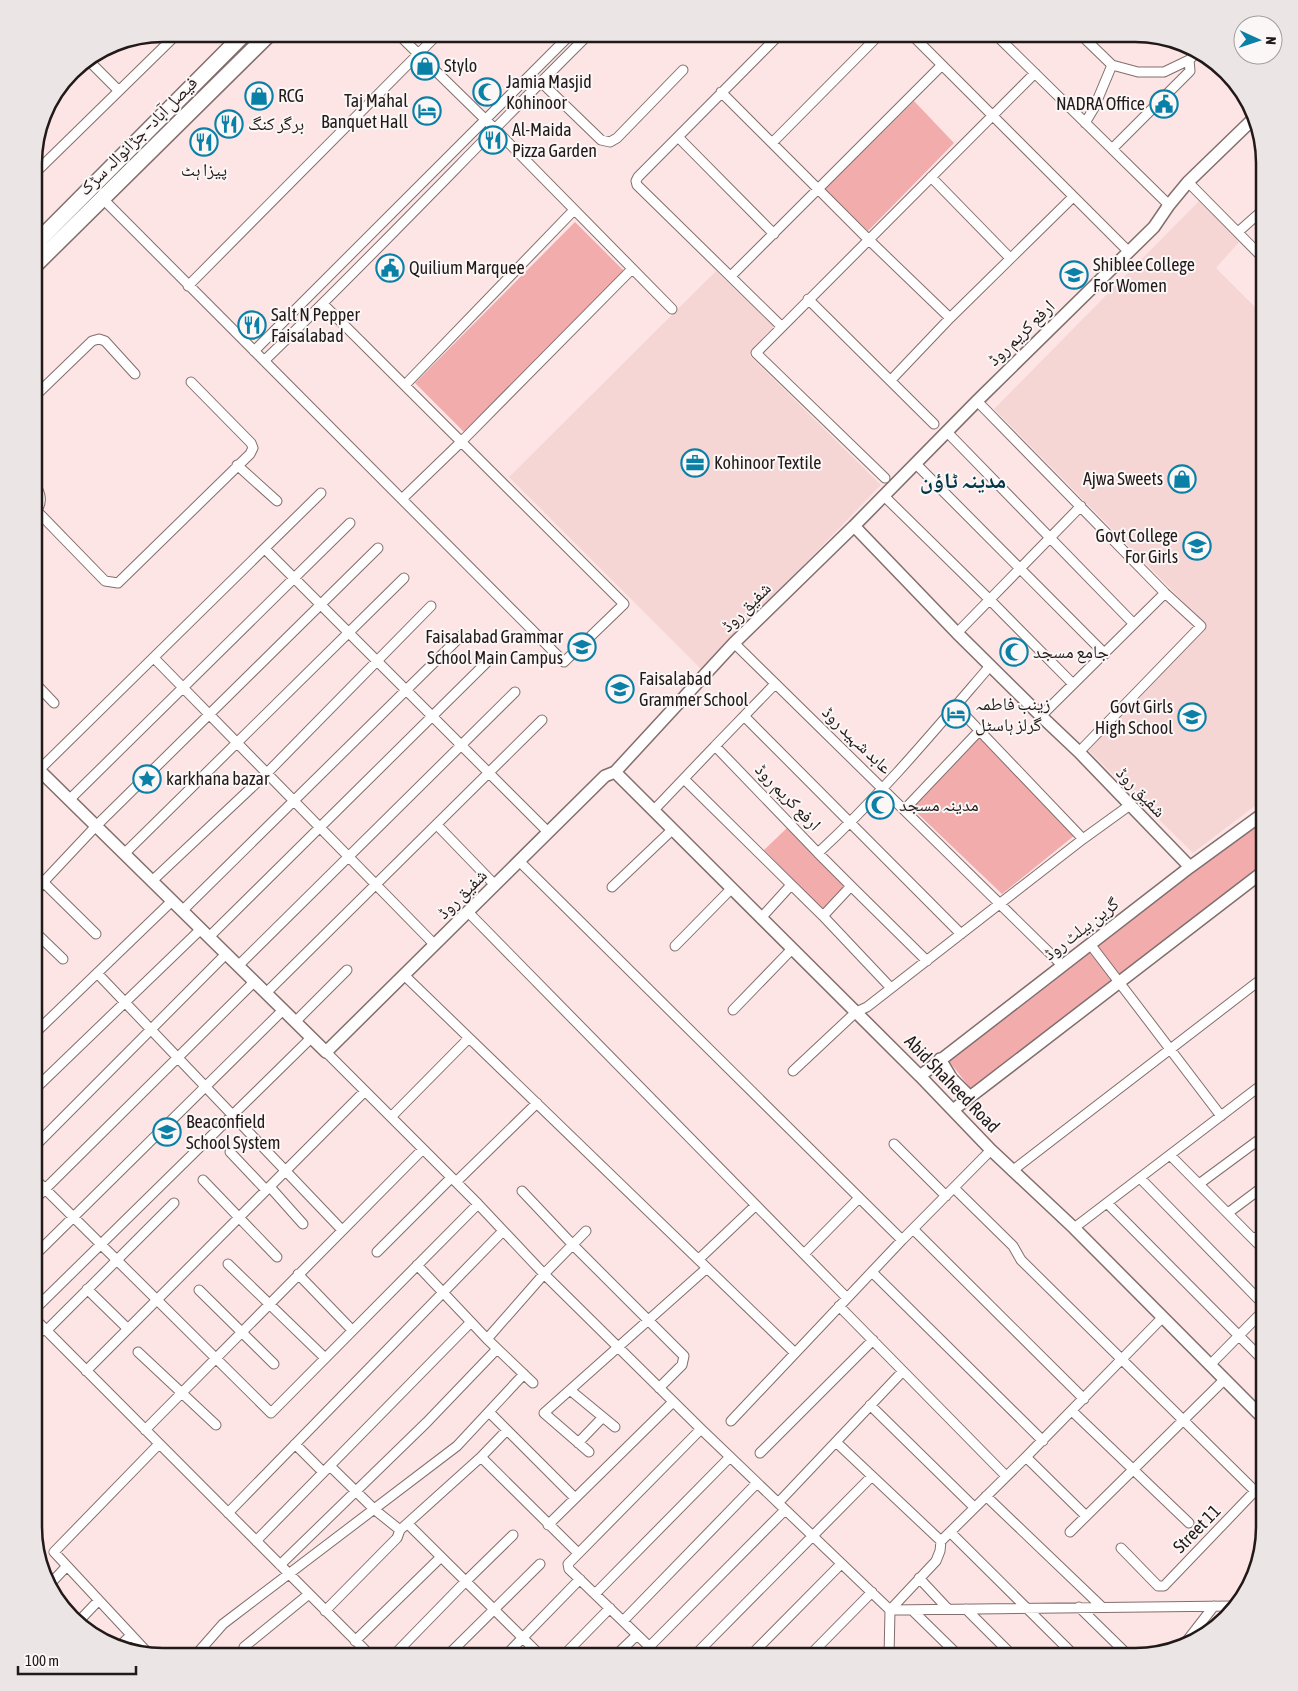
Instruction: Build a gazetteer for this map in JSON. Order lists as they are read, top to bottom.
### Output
{
  "streets": {
    "main road": ["فیصل آباد– جڑانوالہ سڑک"],
    "street": [
      "ارفع کریم روڈ",
      "شفیق روڈ",
      "عابد شہید روڈ",
      "گرین بیلٹ روڈ",
      "Abid Shaheed Road",
      "Street 11"
    ]
  },
  "crossings": [
    ["ارفع کریم روڈ", "شفیق روڈ"],
    ["ارفع کریم روڈ", "عابد شہید روڈ"],
    ["شفیق روڈ", "عابد شہید روڈ"],
    ["شفیق روڈ", "گرین بیلٹ روڈ"],
    ["شفیق روڈ", "Abid Shaheed Road"],
    ["عابد شہید روڈ", "گرین بیلٹ روڈ"],
    ["گرین بیلٹ روڈ", "Abid Shaheed Road"]
  ],
  "districts": ["مدینہ ٹاؤن"],
  "places": {
    "shop": ["Stylo", "RCG", "Ajwa Sweets"],
    "mosque": ["Jamia Masjid Kohinoor", "جامع مسجد", "مدینہ مسجد"],
    "public building": ["NADRA Office", "Quilium Marquee"],
    "hotel": ["Taj Mahal Banquet Hall", "زینب فاطمہ گرلز ہاسٹل"],
    "restaurant": [
      "برگر کنگ",
      "Al-Maida Pizza Garden",
      "پیزا ہٹ",
      "Salt N Pepper Faisalabad"
    ],
    "school or university": [
      "Shiblee College For Women",
      "Govt College For Girls",
      "Faisalabad Grammar School Main Campus",
      "Faisalabad Grammer School",
      "Govt Girls High School",
      "Beaconfield School System"
    ],
    "office": ["Kohinoor Textile"],
    "place": ["karkhana bazar"]
  },
  "scale_bar": "100 m",
  "north": "right"
}
